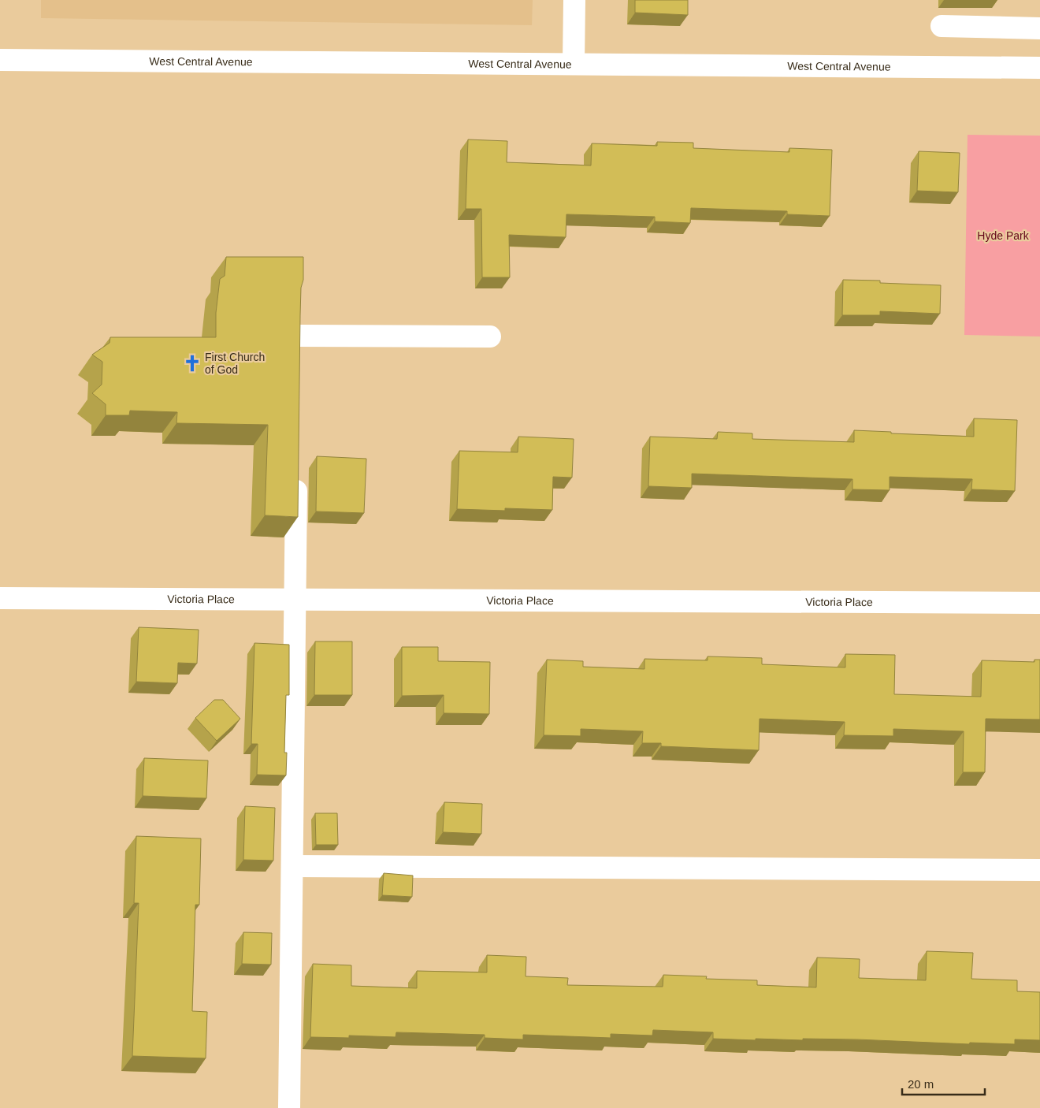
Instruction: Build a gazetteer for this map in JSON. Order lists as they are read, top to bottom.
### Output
{
  "streets": {
    "street": ["West Central Avenue", "Victoria Place"]
  },
  "parks": ["Hyde Park"],
  "places": {
    "church": ["First Church of God"]
  },
  "scale_bar": "20 m"
}
